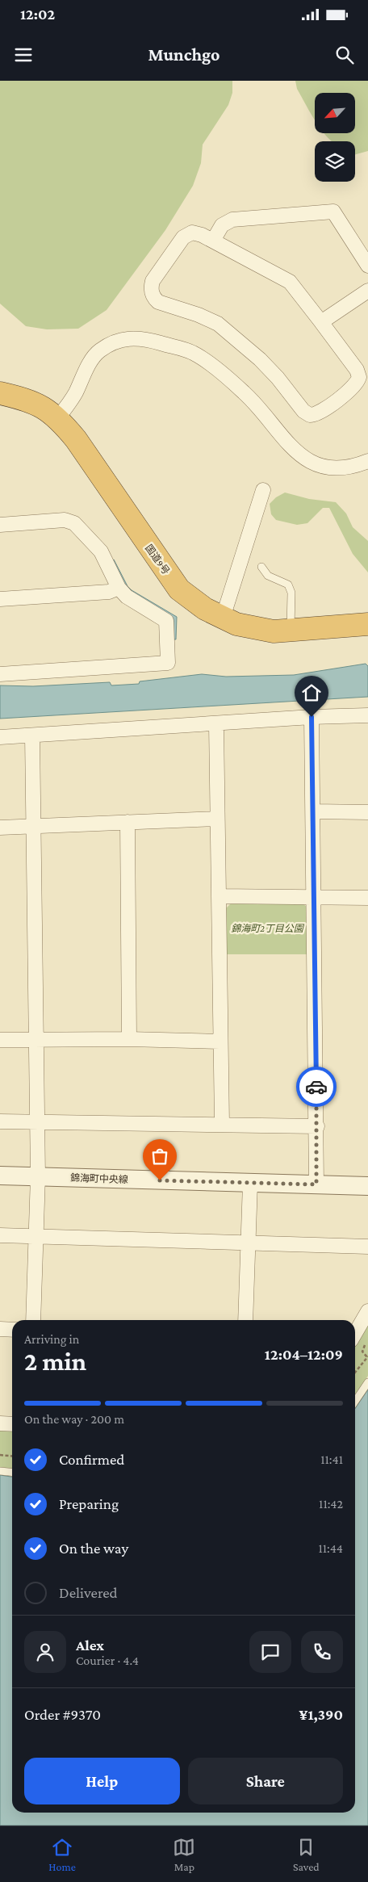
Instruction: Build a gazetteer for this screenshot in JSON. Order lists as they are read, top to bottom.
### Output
{
  "streets": {
    "highway": ["国道9号"],
    "street": ["錦海町中央線"]
  },
  "parks": ["錦海町2丁目公園"],
  "north": "bottom left",
  "page": {
    "status": "12:02",
    "header": "Munchgo",
    "heading": ["2 min", "Arriving in", "12:04–12:09"],
    "panel": [
      "Alex",
      "Courier · 4.4",
      "Order #9370",
      "¥1,390"
    ],
    "bar": "On the way · 200 m",
    "list": [
      ["Confirmed", "11:41"],
      ["Preparing", "11:42"],
      ["On the way", "11:44"],
      "Delivered"
    ],
    "buttons": ["Help", "Share"],
    "tabs": ["Home", "Map", "Saved"]
  }
}
